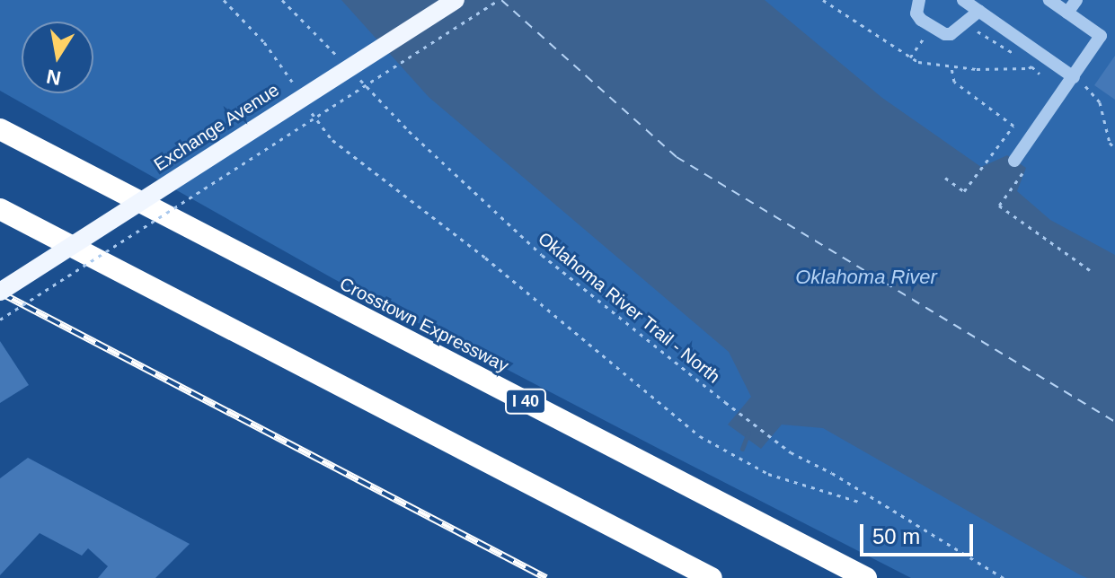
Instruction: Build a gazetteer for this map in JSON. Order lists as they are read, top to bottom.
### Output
{
  "streets": {
    "highway": ["Crosstown Expressway", "I 40"],
    "main road": ["Exchange Avenue"],
    "path": ["Oklahoma River Trail - North"]
  },
  "water": ["Oklahoma River"],
  "scale_bar": "50 m",
  "north": "bottom"
}
